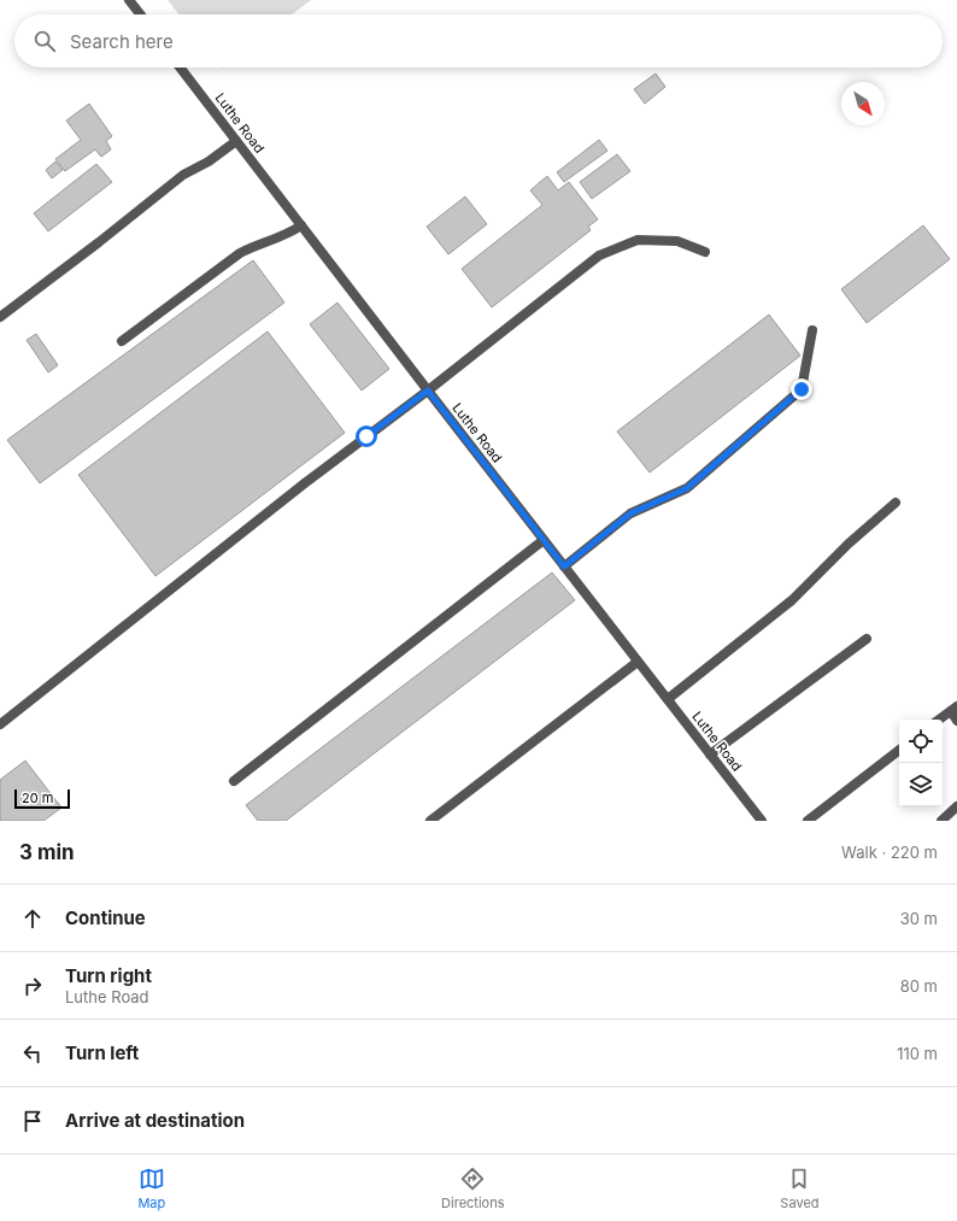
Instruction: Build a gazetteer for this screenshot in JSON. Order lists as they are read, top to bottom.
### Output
{
  "streets": {
    "street": ["Luthe Road"]
  },
  "scale_bar": "20 m",
  "north": "bottom right",
  "page": {
    "search": "Search here",
    "scale": "20 m",
    "heading": ["3 min", "Walk · 220 m"],
    "list": [
      ["Continue", "30 m"],
      ["Turn right", "Luthe Road", "80 m"],
      ["Turn left", "110 m"],
      "Arrive at destination"
    ],
    "nav": ["Map", "Directions", "Saved"]
  }
}
